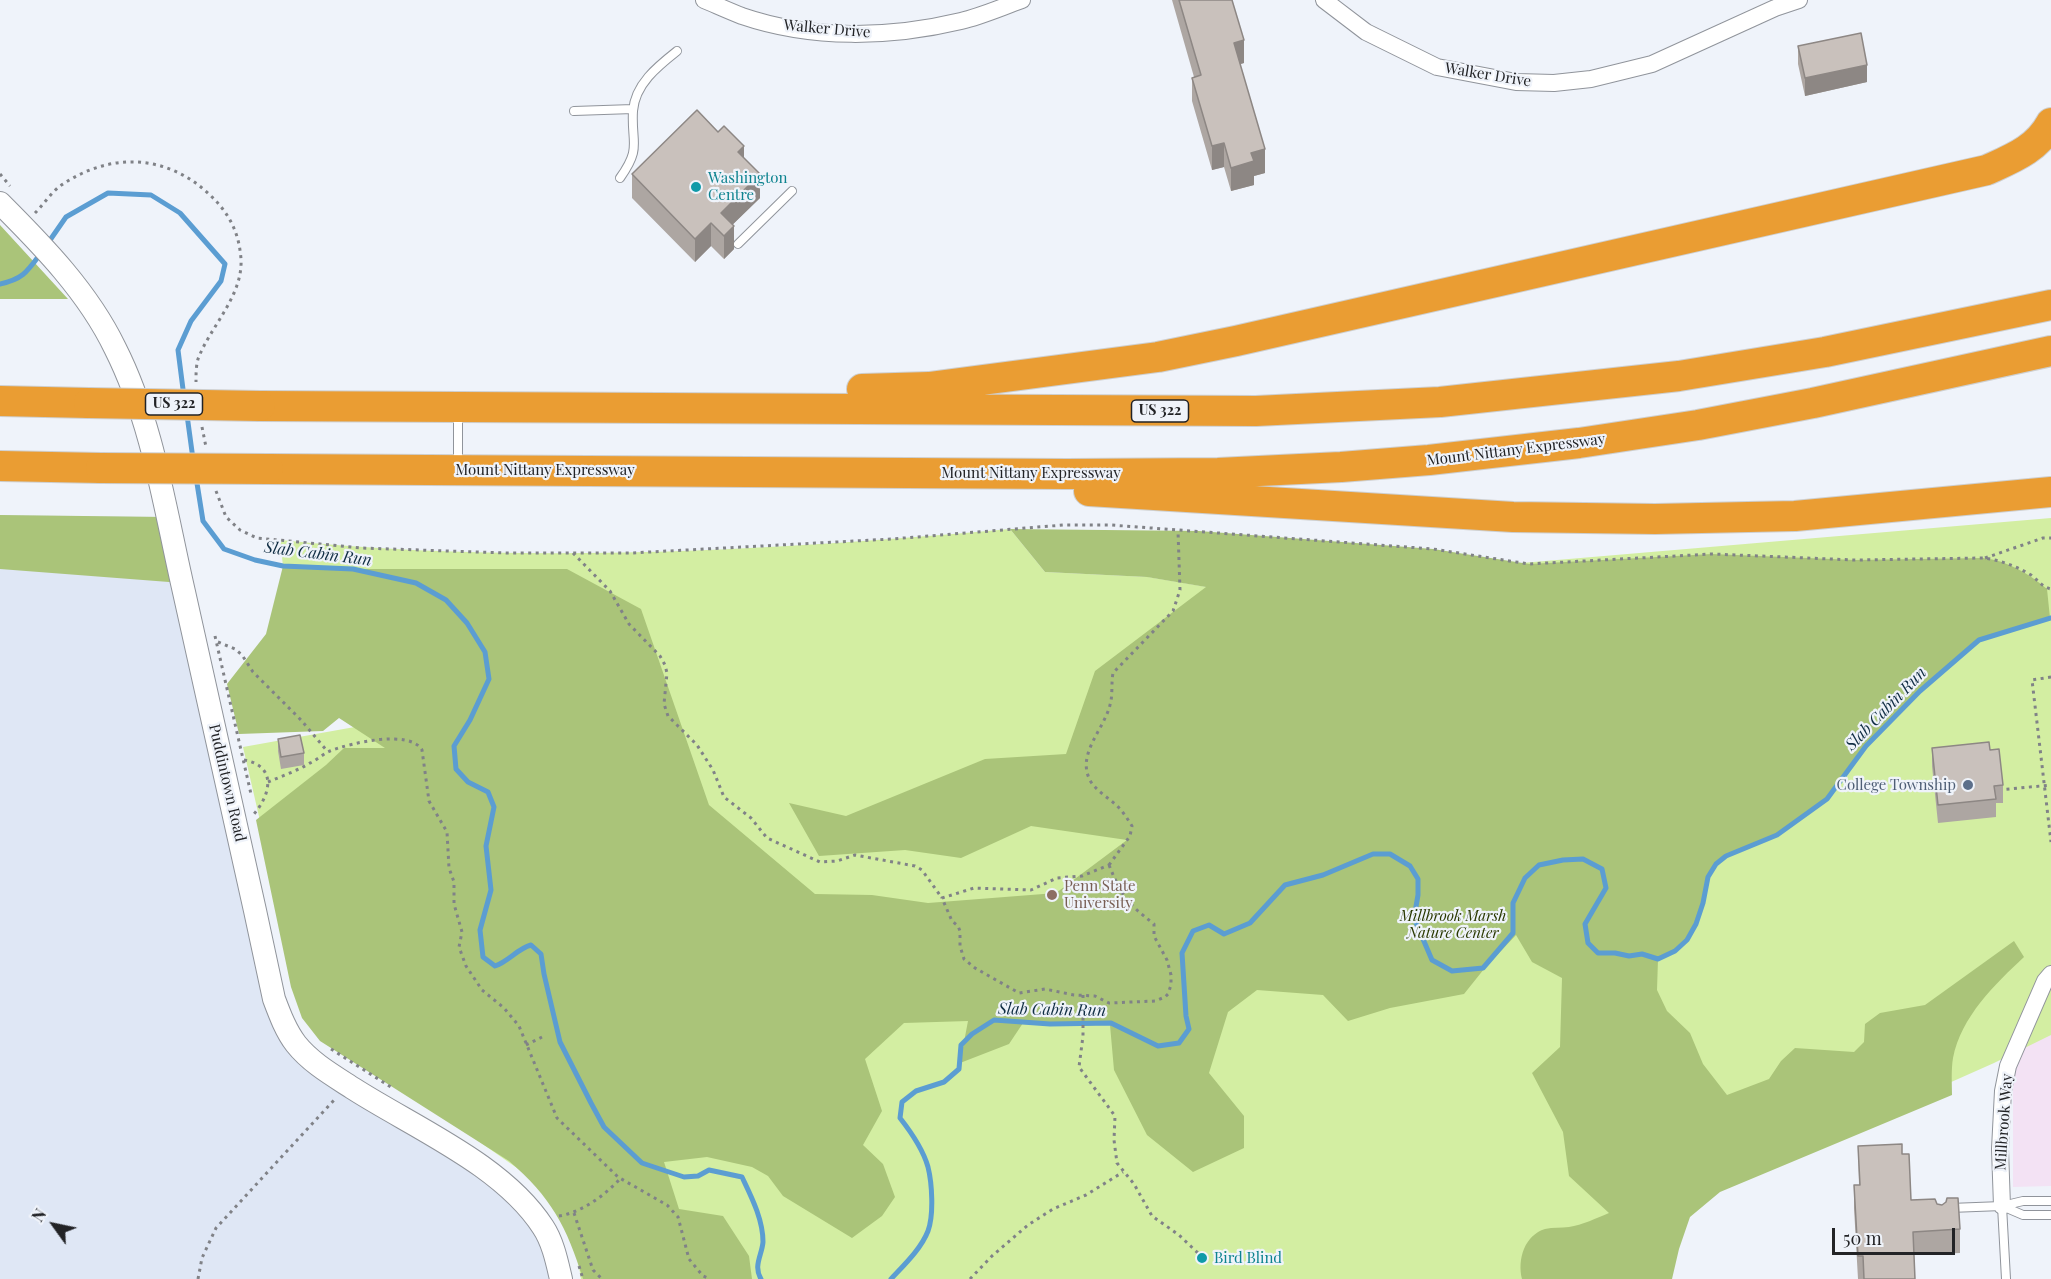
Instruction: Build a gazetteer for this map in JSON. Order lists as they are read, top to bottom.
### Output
{
  "streets": {
    "highway": ["US 322", "Mount Nittany Expressway"],
    "street": ["Walker Drive", "Puddintown Road", "Millbrook Way"]
  },
  "water": ["Slab Cabin Run"],
  "parks": ["Millbrook Marsh Nature Center"],
  "places": [
    "Washington Centre",
    "College Township",
    "Penn State University",
    "Bird Blind"
  ],
  "scale_bar": "50 m",
  "north": "top left"
}
